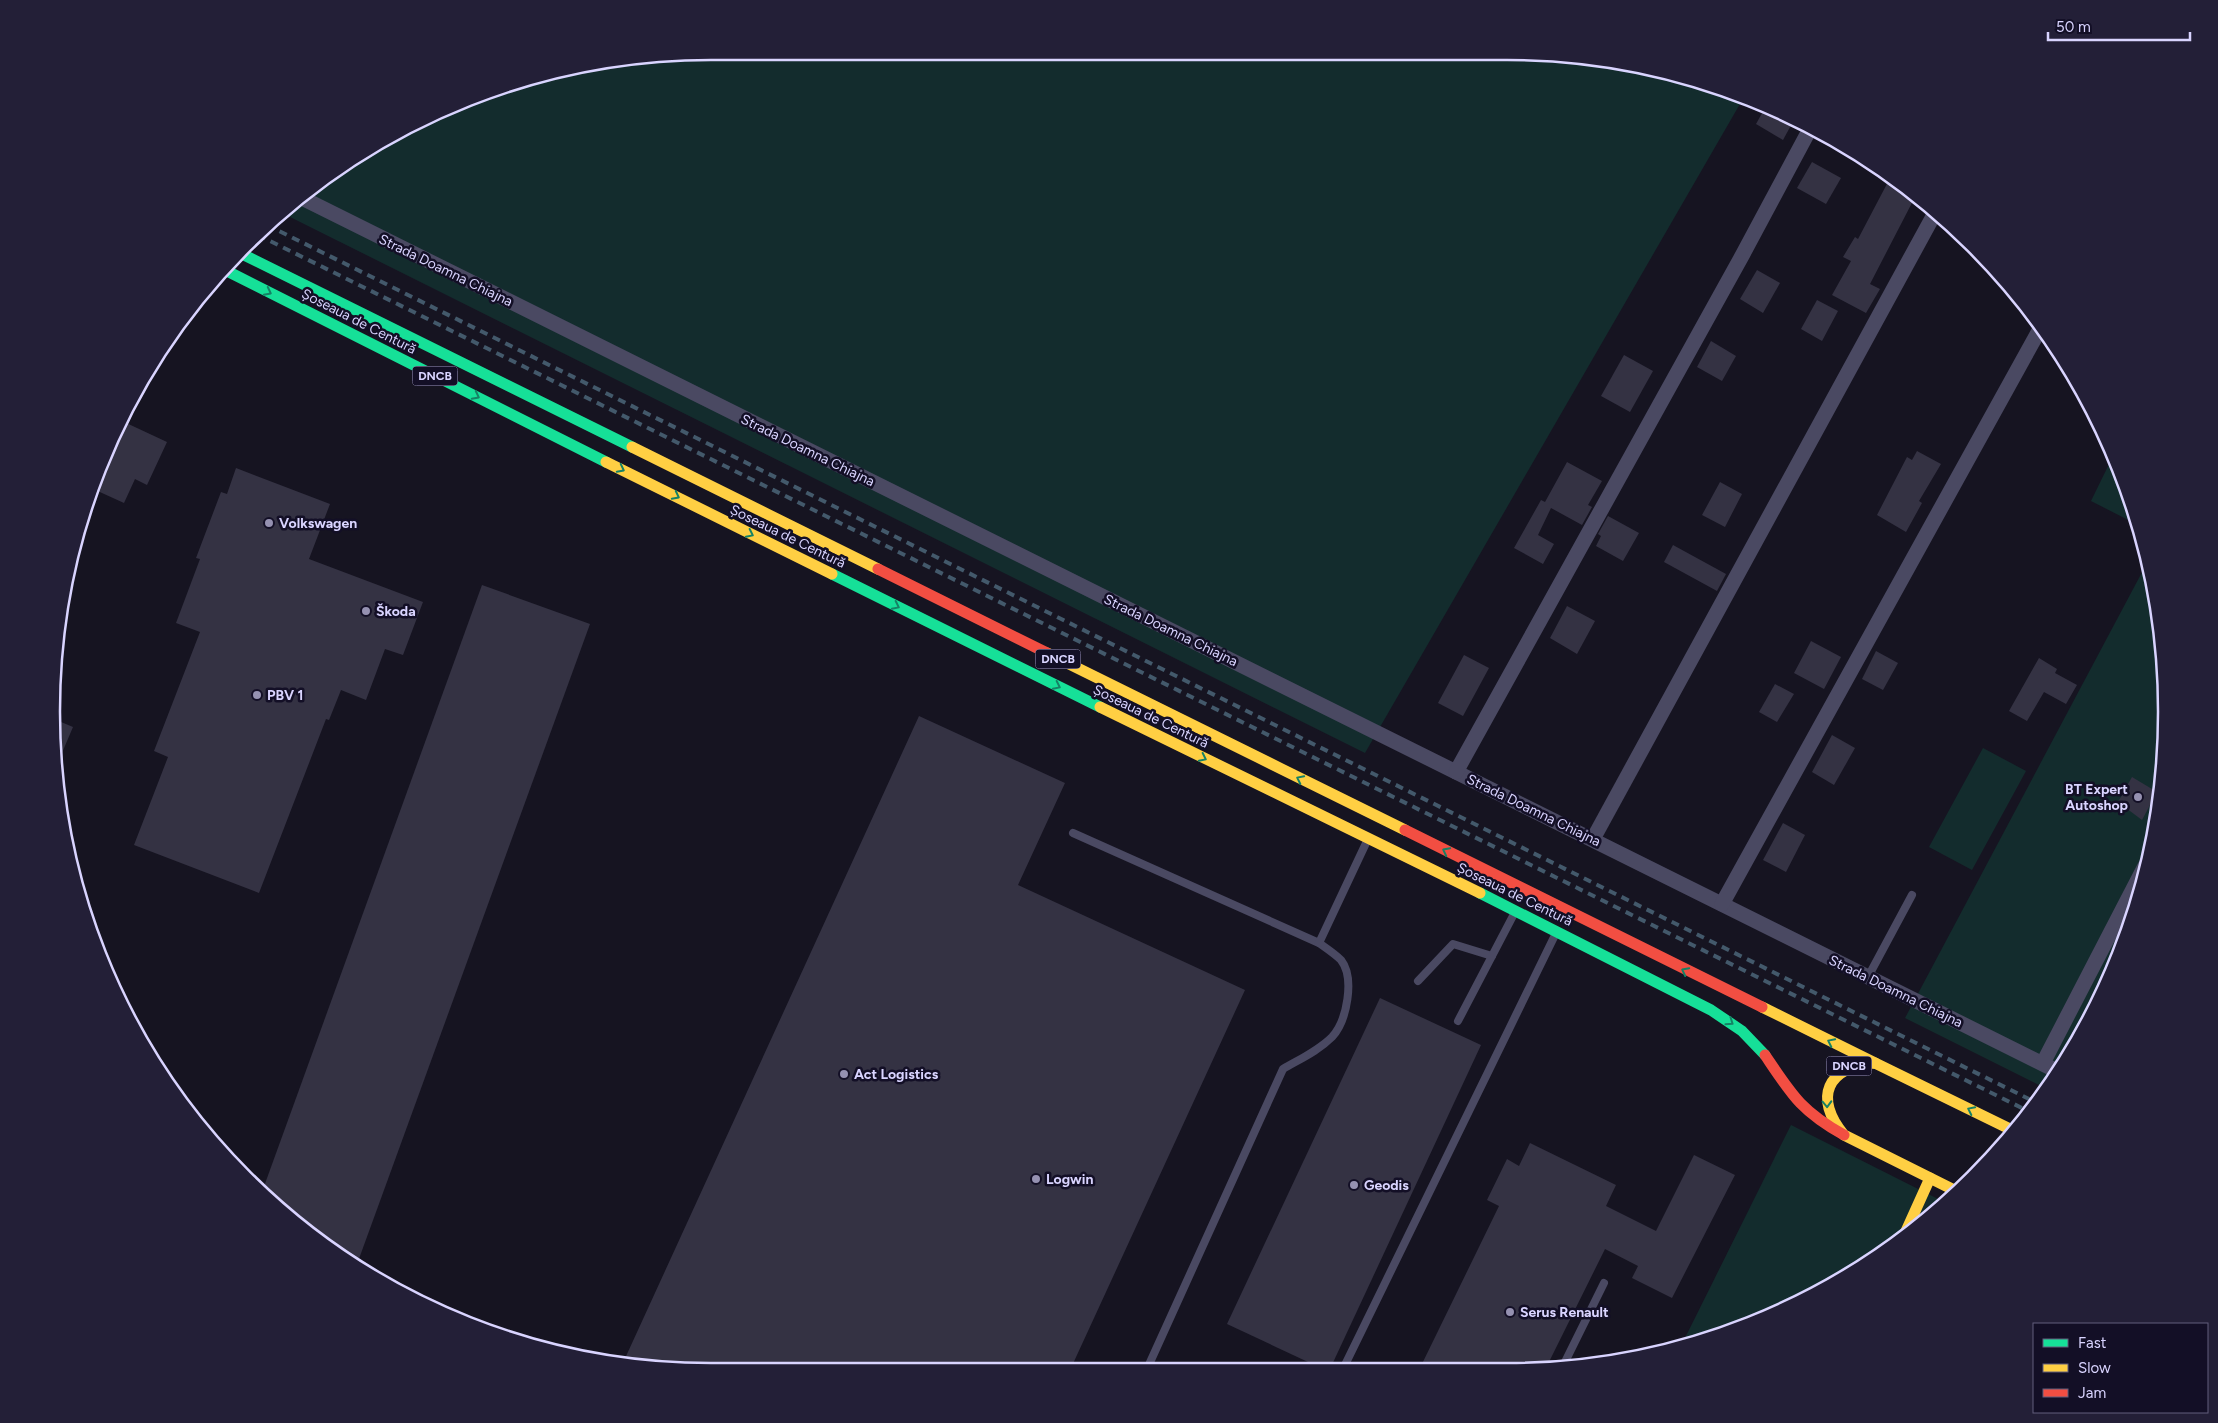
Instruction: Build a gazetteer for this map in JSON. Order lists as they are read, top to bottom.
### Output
{
  "streets": {
    "main road": ["Șoseaua de Centură", "DNCB"],
    "street": ["Strada Doamna Chiajna"]
  },
  "crossings": [
    ["Șoseaua de Centură", "DNCB"]
  ],
  "places": [
    "Volkswagen",
    "Škoda",
    "PBV 1",
    "BT Expert Autoshop",
    "Act Logistics",
    "Logwin",
    "Geodis",
    "Serus Renault"
  ],
  "legend": ["Fast", "Slow", "Jam"],
  "scale_bar": "50 m"
}
